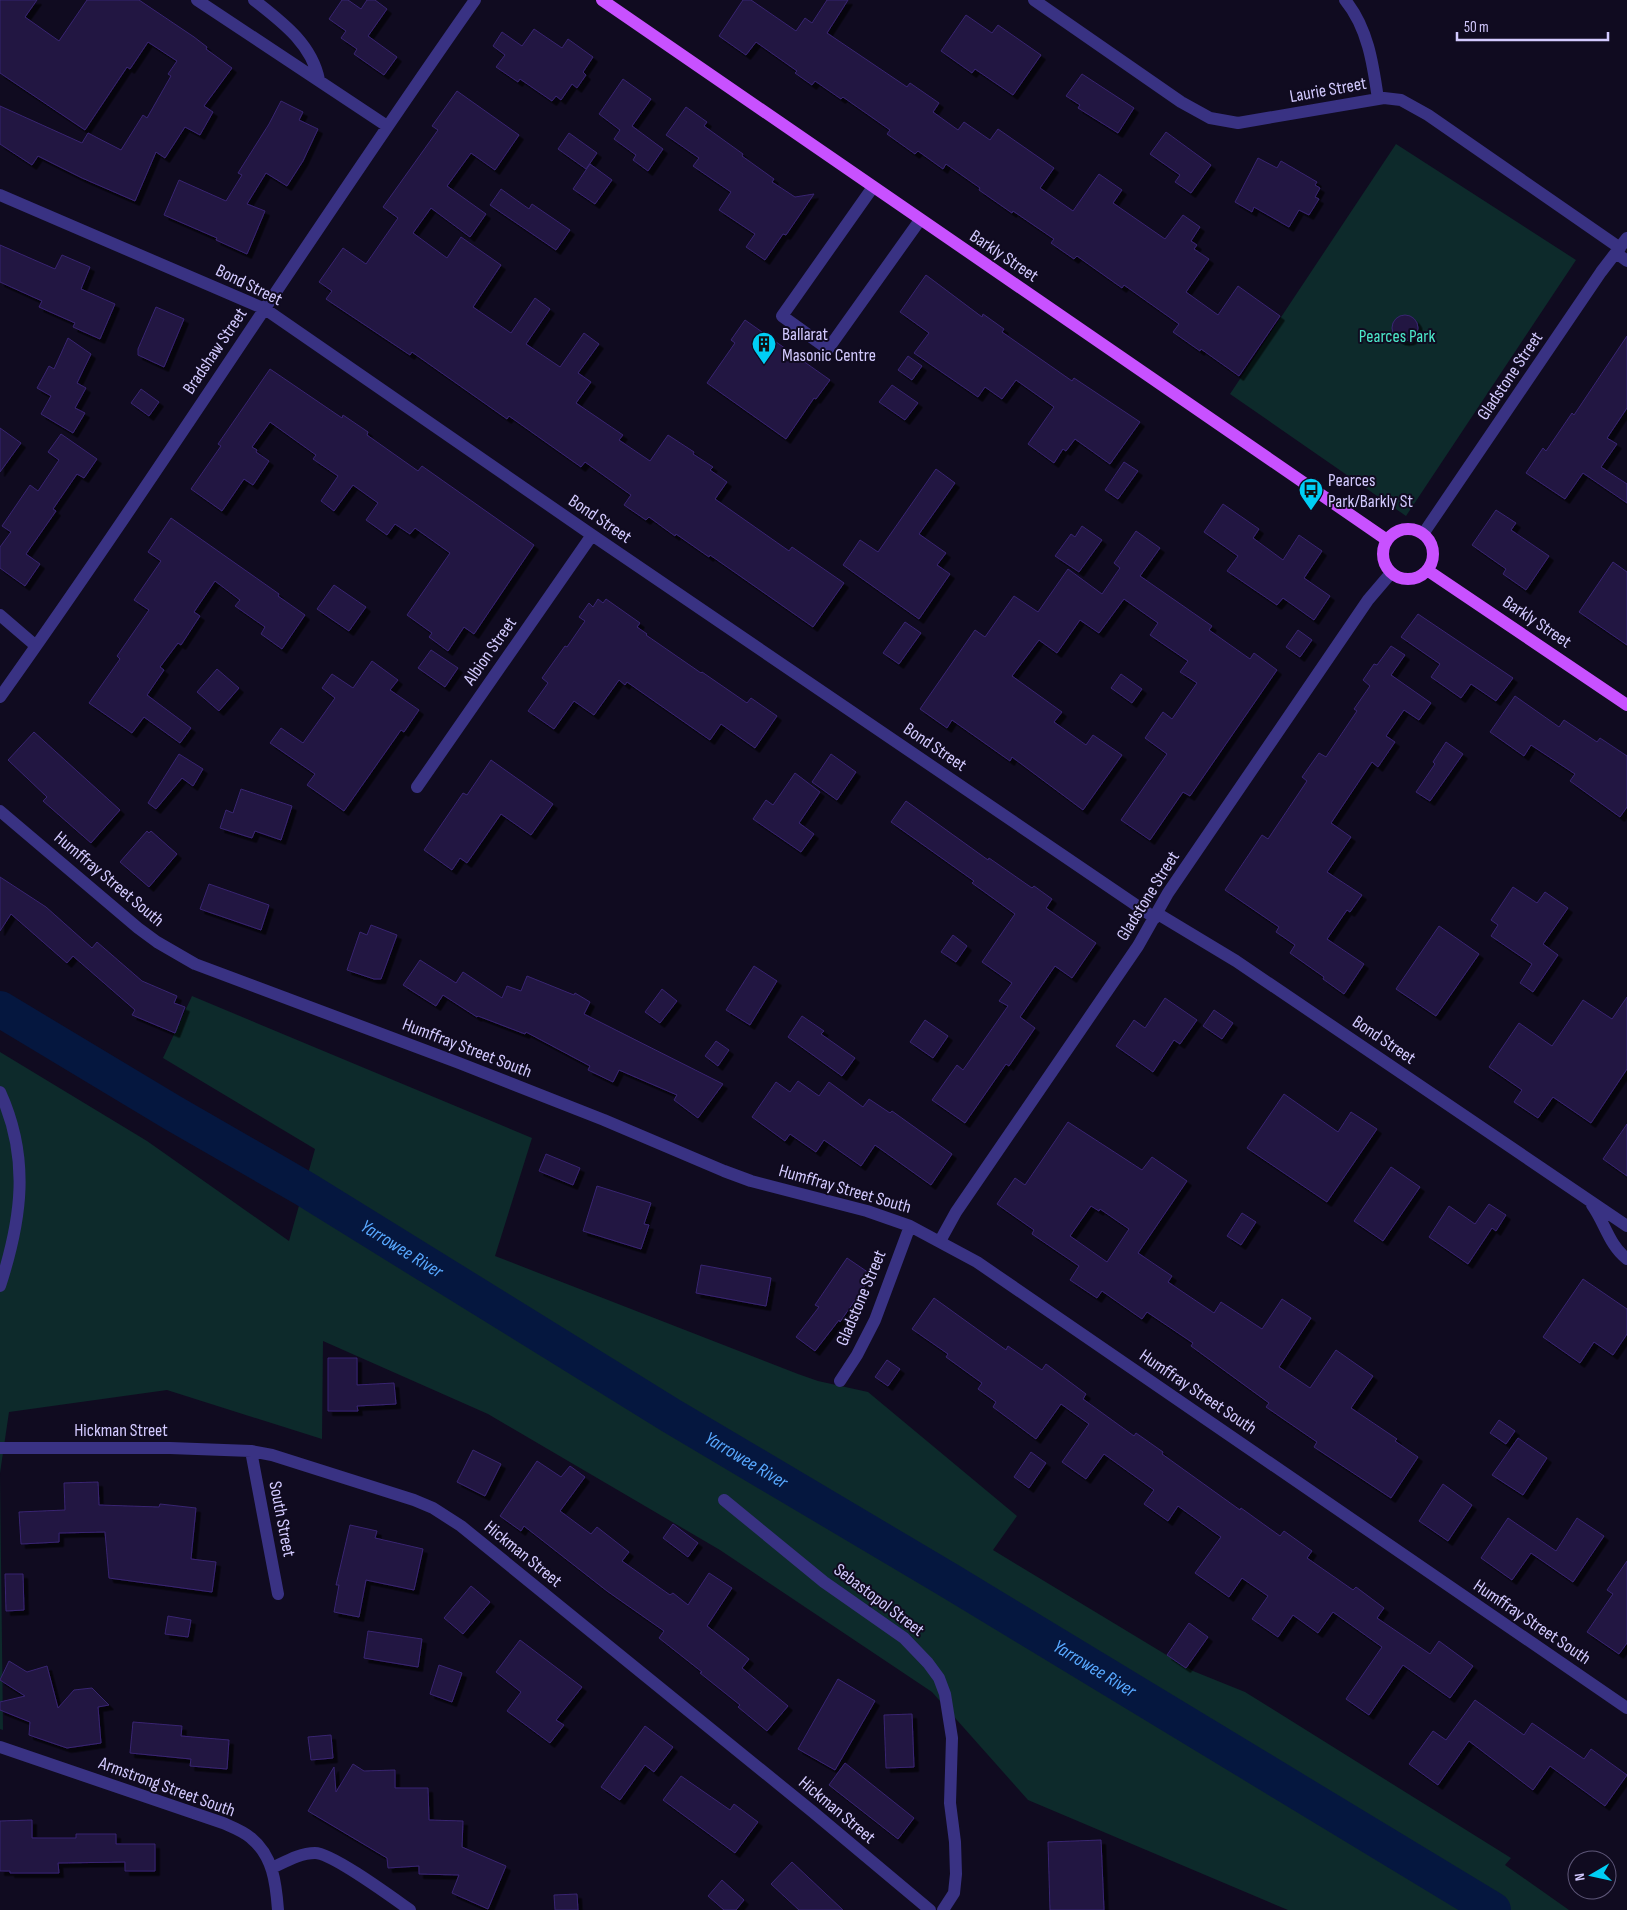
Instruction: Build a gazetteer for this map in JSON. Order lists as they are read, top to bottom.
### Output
{
  "streets": {
    "main road": ["Barkly Street"],
    "street": [
      "Laurie Street",
      "Bond Street",
      "Bradshaw Street",
      "Gladstone Street",
      "Albion Street",
      "Humffray Street South",
      "Hickman Street",
      "South Street",
      "Sebastopol Street",
      "Armstrong Street South"
    ]
  },
  "crossings": [
    ["Laurie Street", "Gladstone Street"],
    ["Barkly Street", "Gladstone Street"],
    ["Bond Street", "Bradshaw Street"],
    ["Bond Street", "Gladstone Street"],
    ["Bond Street", "Albion Street"],
    ["Gladstone Street", "Humffray Street South"],
    ["Hickman Street", "South Street"]
  ],
  "water": ["Yarrowee River"],
  "parks": ["Pearces Park"],
  "places": {
    "building": ["Ballarat Masonic Centre"],
    "bus stop": ["Pearces Park/Barkly St"]
  },
  "scale_bar": "50 m",
  "north": "left"
}
